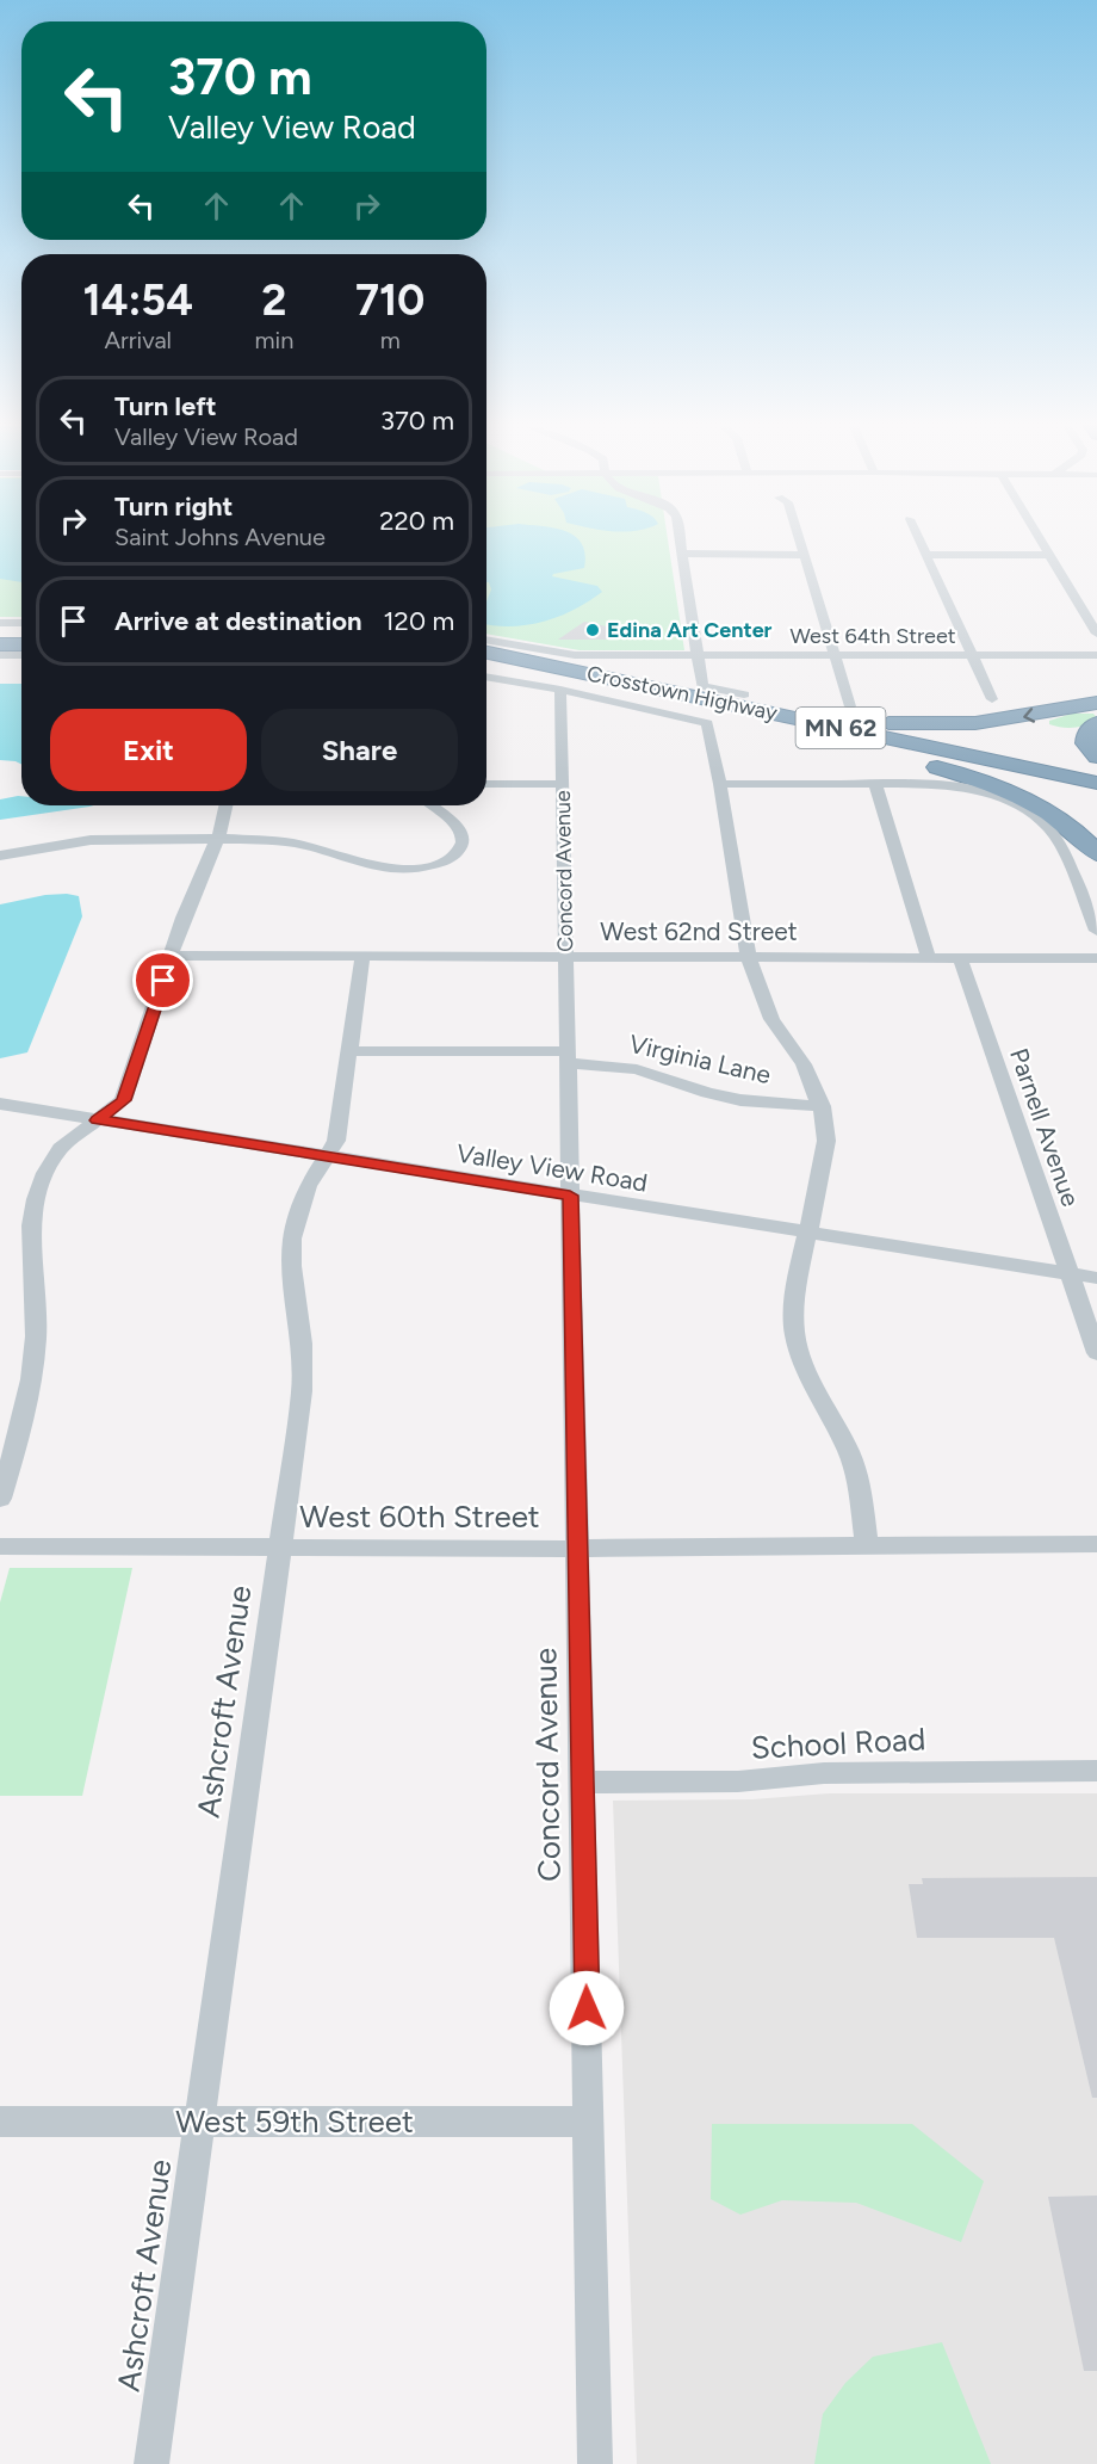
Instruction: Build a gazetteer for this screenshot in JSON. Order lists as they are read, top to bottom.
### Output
{
  "streets": {
    "highway": ["Crosstown Highway", "MN 62"],
    "street": [
      "West 64th Street",
      "Concord Avenue",
      "West 62nd Street",
      "Virginia Lane",
      "Parnell Avenue",
      "Valley View Road",
      "West 60th Street",
      "Ashcroft Avenue",
      "School Road",
      "West 59th Street"
    ]
  },
  "crossings": [
    ["Concord Avenue", "West 62nd Street"],
    ["Concord Avenue", "Virginia Lane"],
    ["Concord Avenue", "Valley View Road"],
    ["Concord Avenue", "West 60th Street"],
    ["Concord Avenue", "School Road"],
    ["Concord Avenue", "West 59th Street"],
    ["West 62nd Street", "Parnell Avenue"],
    ["West 62nd Street", "Ashcroft Avenue"],
    ["Virginia Lane", "Ashcroft Avenue"],
    ["Parnell Avenue", "Valley View Road"],
    ["Valley View Road", "Ashcroft Avenue"],
    ["West 60th Street", "Ashcroft Avenue"],
    ["Ashcroft Avenue", "West 59th Street"]
  ],
  "places": ["Edina Art Center"],
  "page": {
    "turn": ["370 m", "Valley View Road"],
    "eta": [
      "14:54",
      "Arrival",
      "2",
      "min",
      "710",
      "m"
    ],
    "list": [
      {
        "name": "Turn left",
        "note": "Valley View Road",
        "value": "370 m"
      },
      {
        "name": "Turn right",
        "note": "Saint Johns Avenue",
        "value": "220 m"
      },
      {
        "name": "Arrive at destination",
        "value": "120 m"
      }
    ],
    "buttons": ["Exit", "Share"]
  }
}
